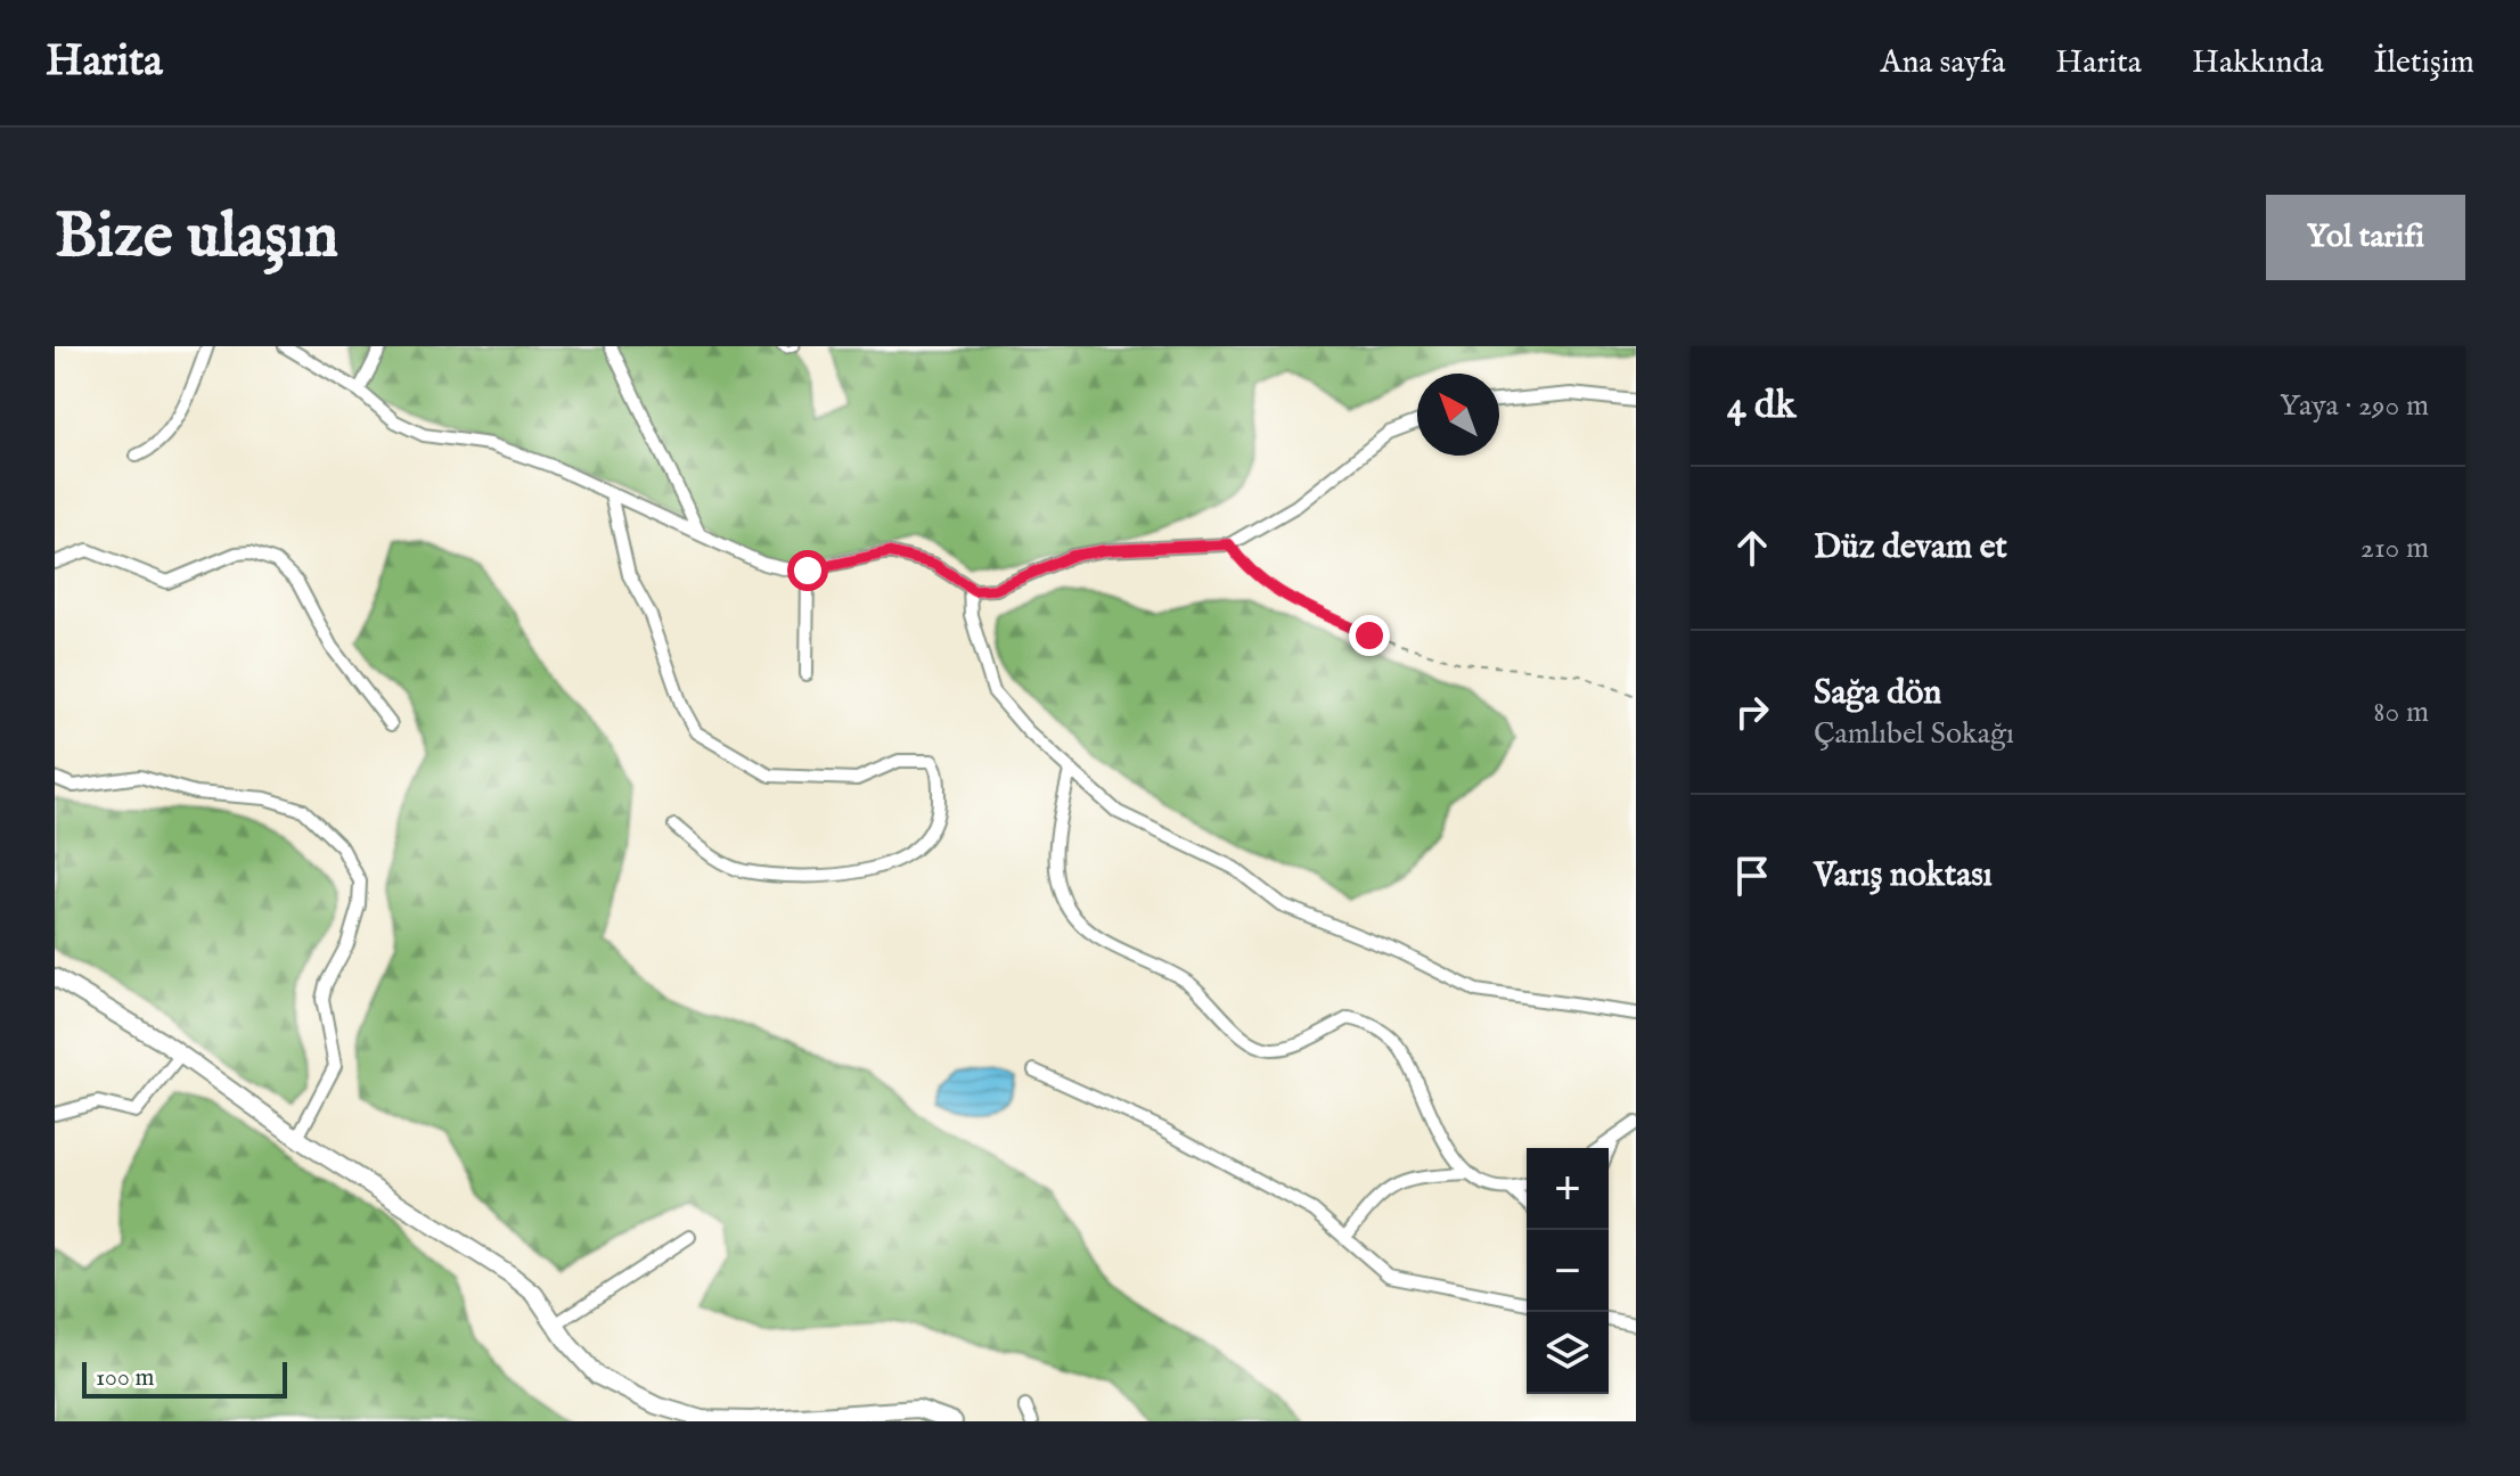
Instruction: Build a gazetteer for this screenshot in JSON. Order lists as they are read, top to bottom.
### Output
{
  "scale_bar": "100 m",
  "north": "top left",
  "page": {
    "header": "Harita",
    "nav": [
      "Ana sayfa",
      "Harita",
      "Hakkında",
      "İletişim"
    ],
    "buttons": "Yol tarifi",
    "title": "Bize ulaşın",
    "heading": ["4 dk", "Yaya · 290 m"],
    "list": [
      ["Düz devam et", "210 m"],
      ["Sağa dön", "Çamlıbel Sokağı", "80 m"],
      "Varış noktası"
    ],
    "map_buttons": ["+", "−"],
    "scale": "100 m"
  }
}
